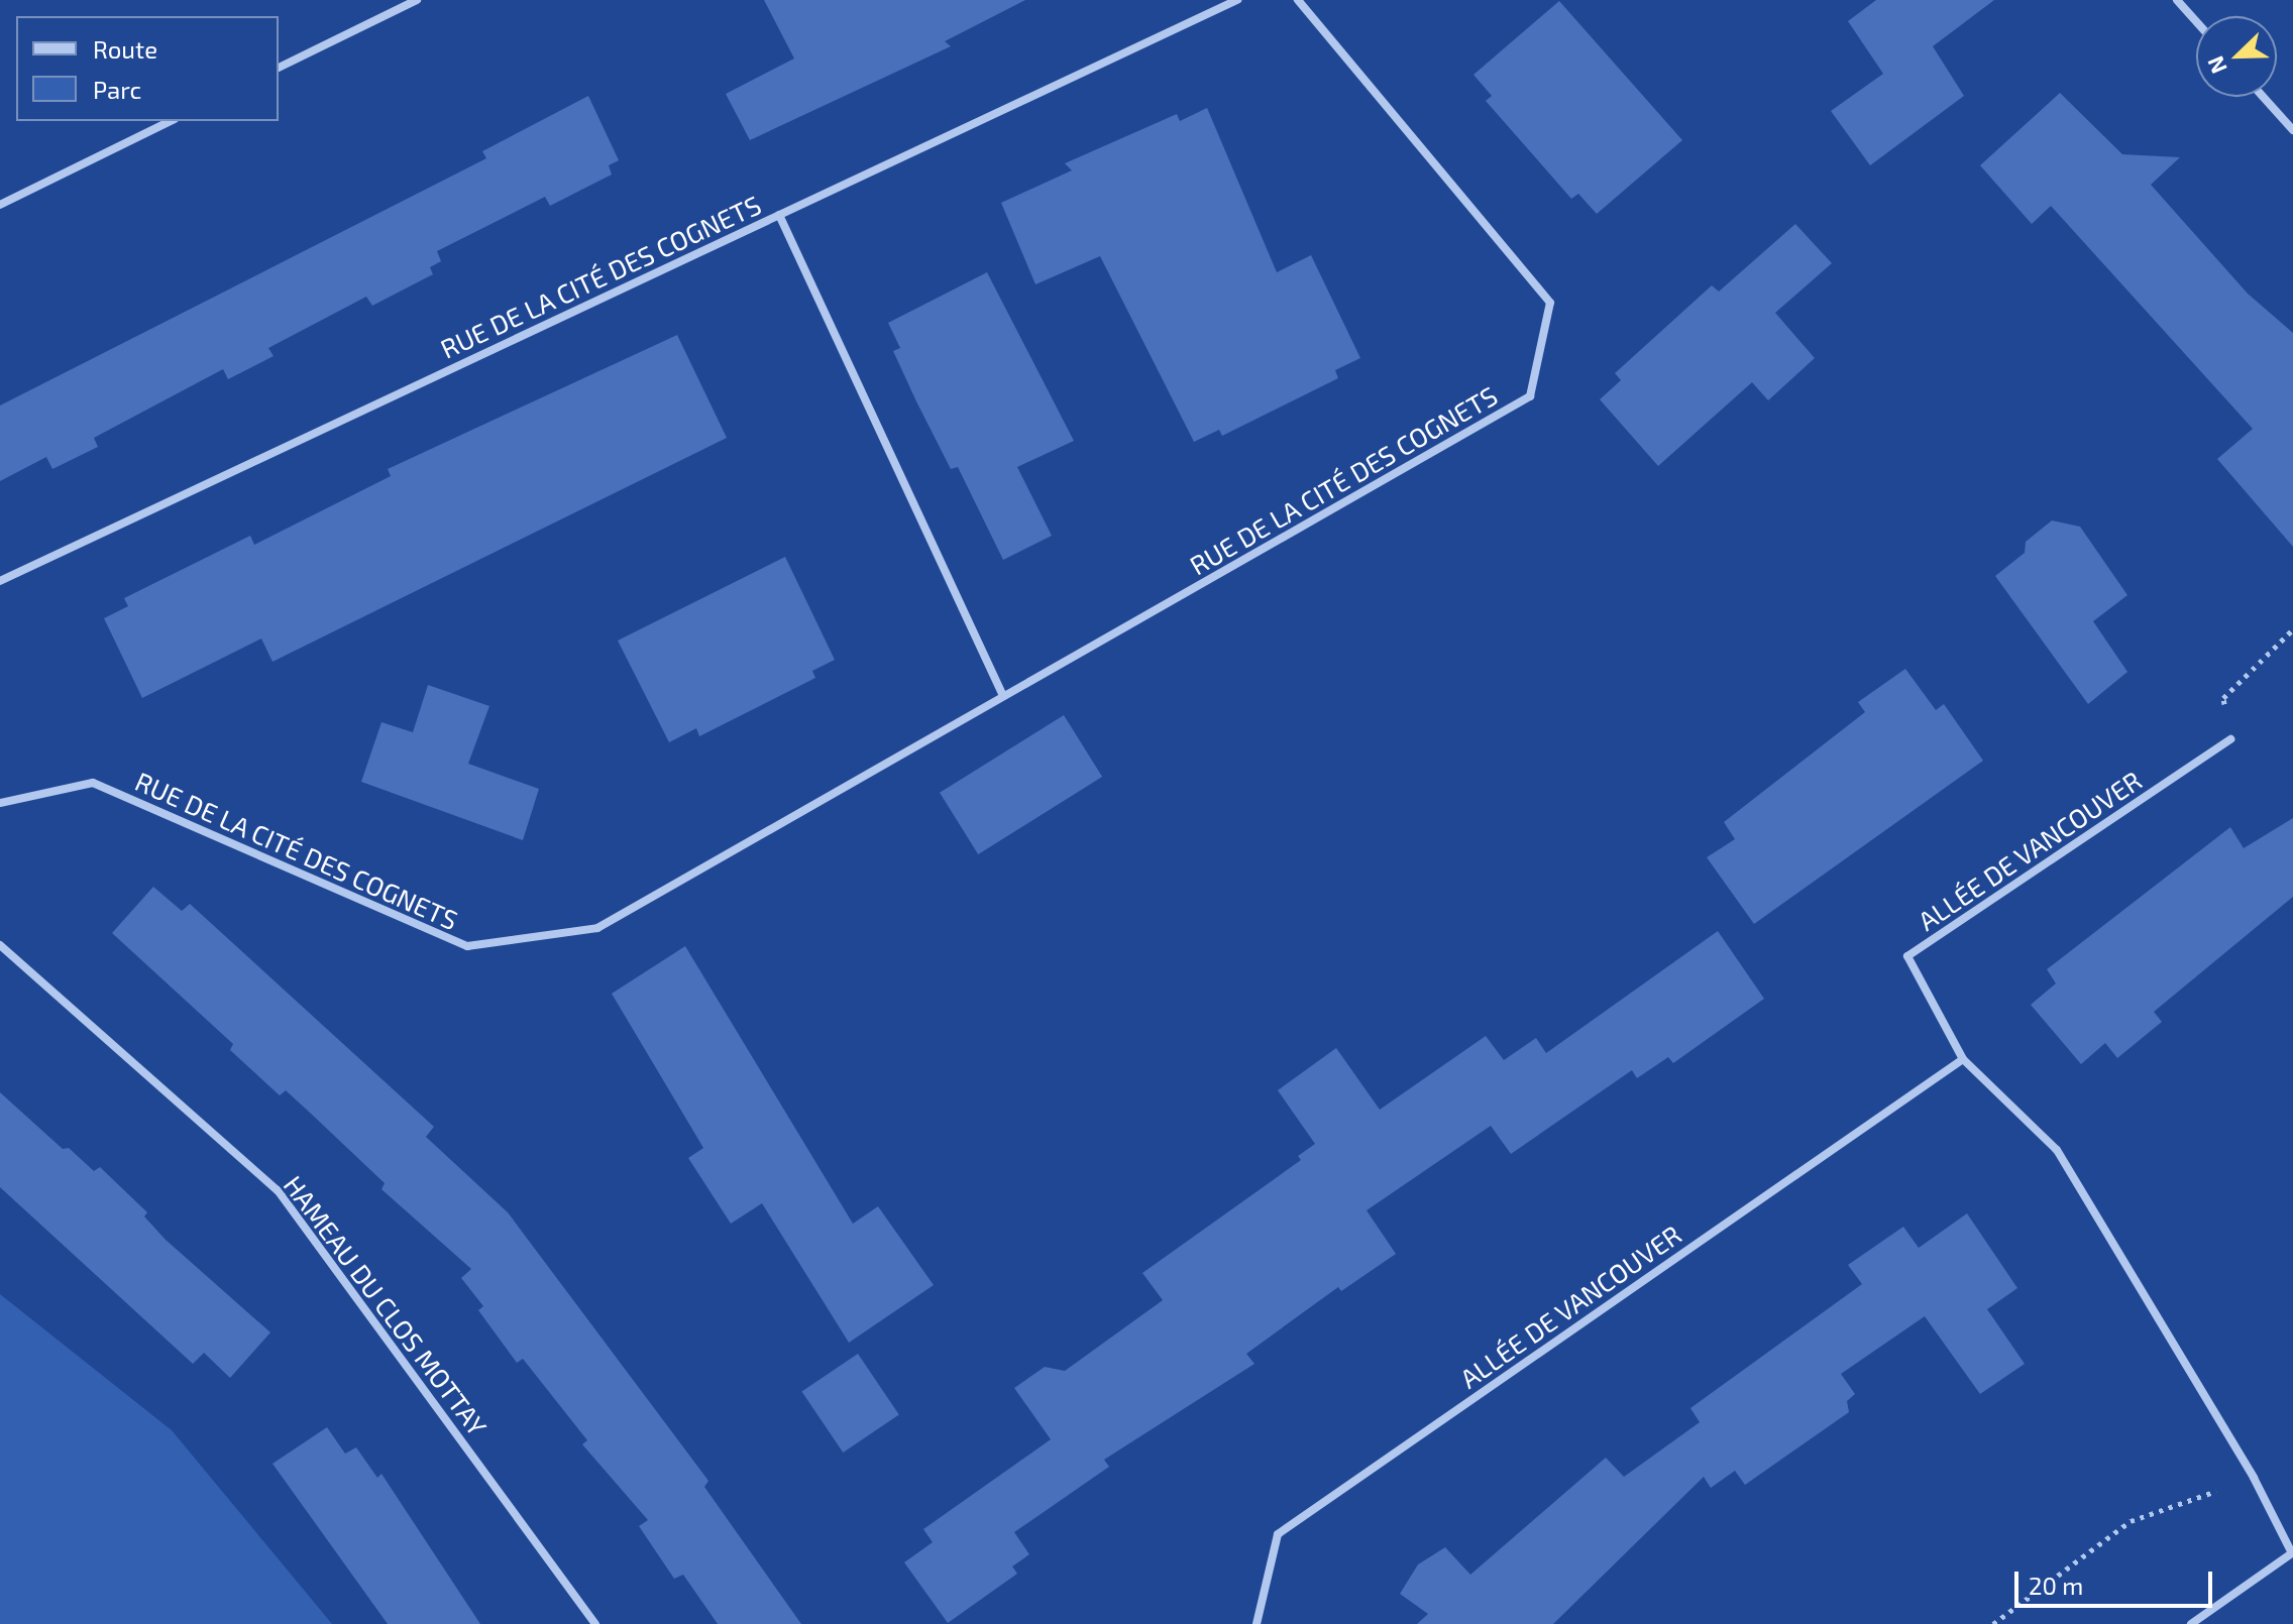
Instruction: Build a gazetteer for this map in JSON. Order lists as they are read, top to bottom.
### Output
{
  "streets": {
    "street": ["RUE DE LA CITÉ DES COGNETS", "ALLÉE DE VANCOUVER", "HAMEAU DU CLOS MOTTAY"]
  },
  "legend": ["Route", "Parc"],
  "scale_bar": "20 m",
  "north": "bottom left"
}
